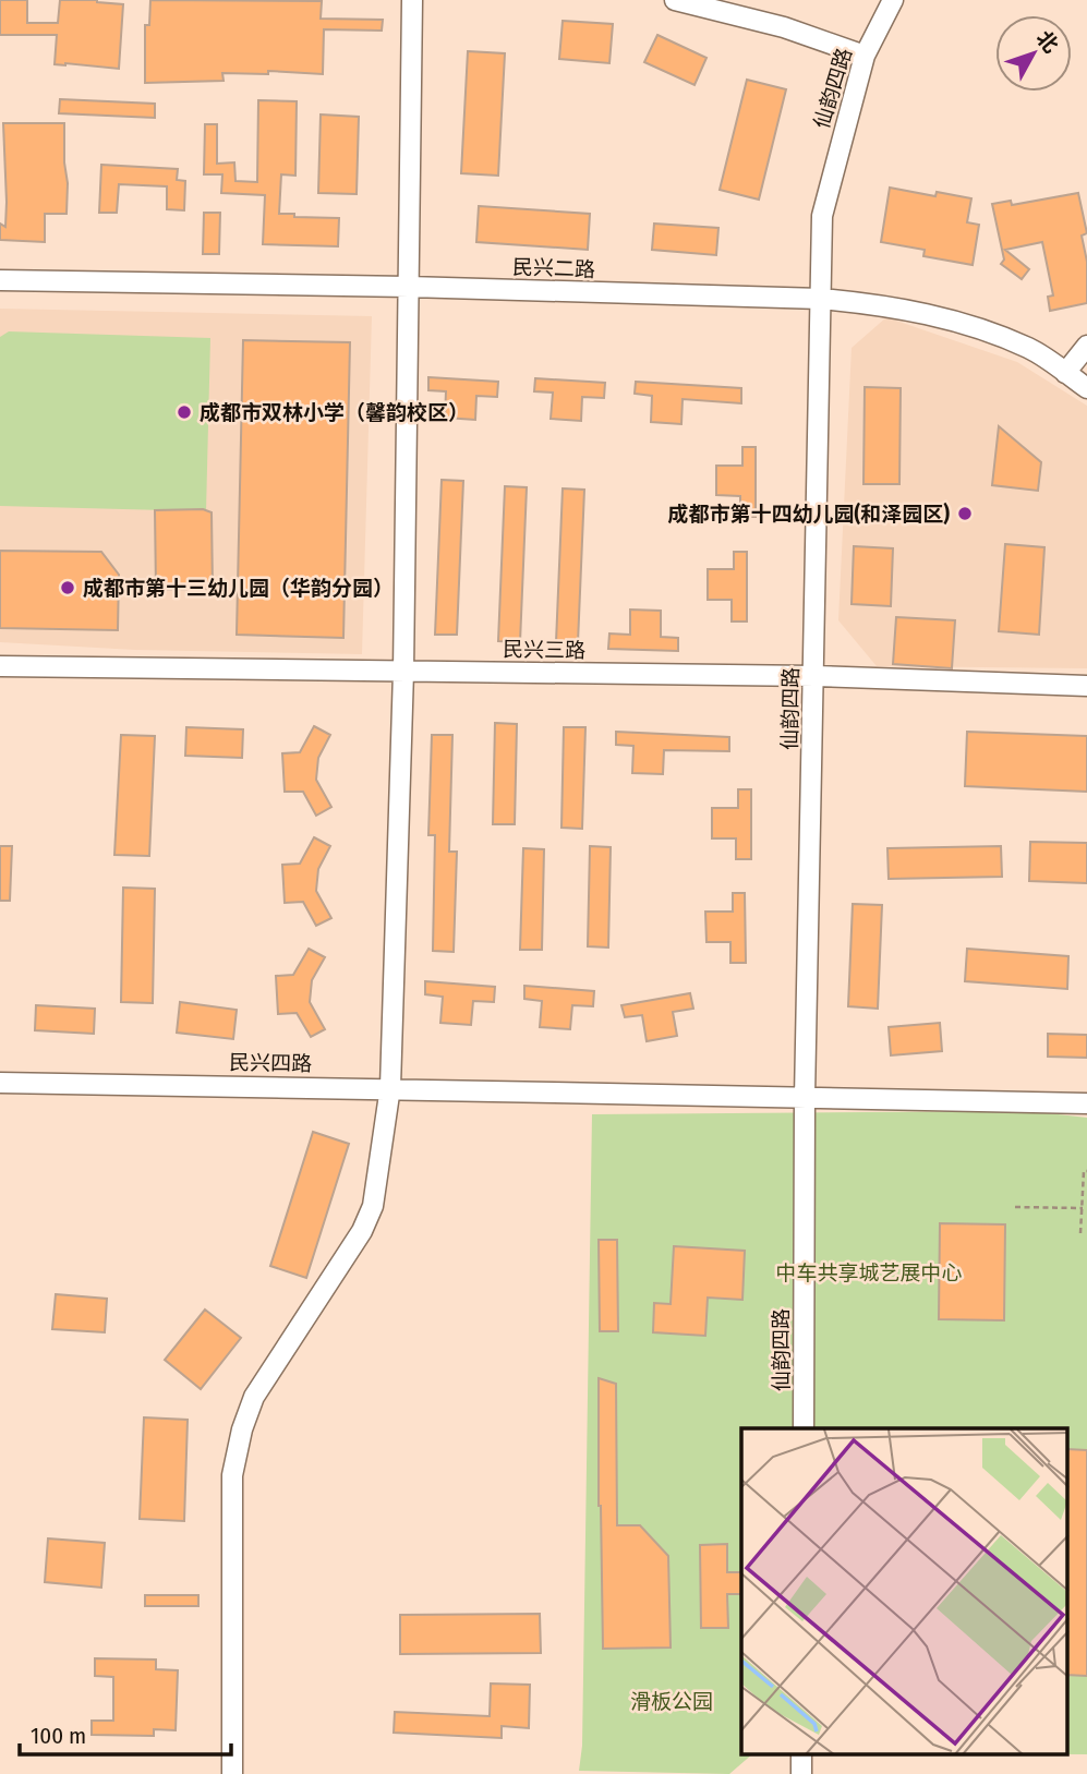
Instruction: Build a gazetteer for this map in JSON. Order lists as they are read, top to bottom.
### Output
{
  "streets": {
    "street": [
      "仙韵四路",
      "民兴二路",
      "民兴三路",
      "民兴四路"
    ]
  },
  "crossings": [
    ["仙韵四路", "民兴二路"],
    ["仙韵四路", "民兴三路"],
    ["仙韵四路", "民兴四路"]
  ],
  "parks": ["中车共享城艺展中心", "滑板公园"],
  "places": ["成都市双林小学（馨韵校区）", "成都市第十四幼儿园(和泽园区)", "成都市第十三幼儿园（华韵分园）"],
  "scale_bar": "100 m",
  "north": "top right"
}
